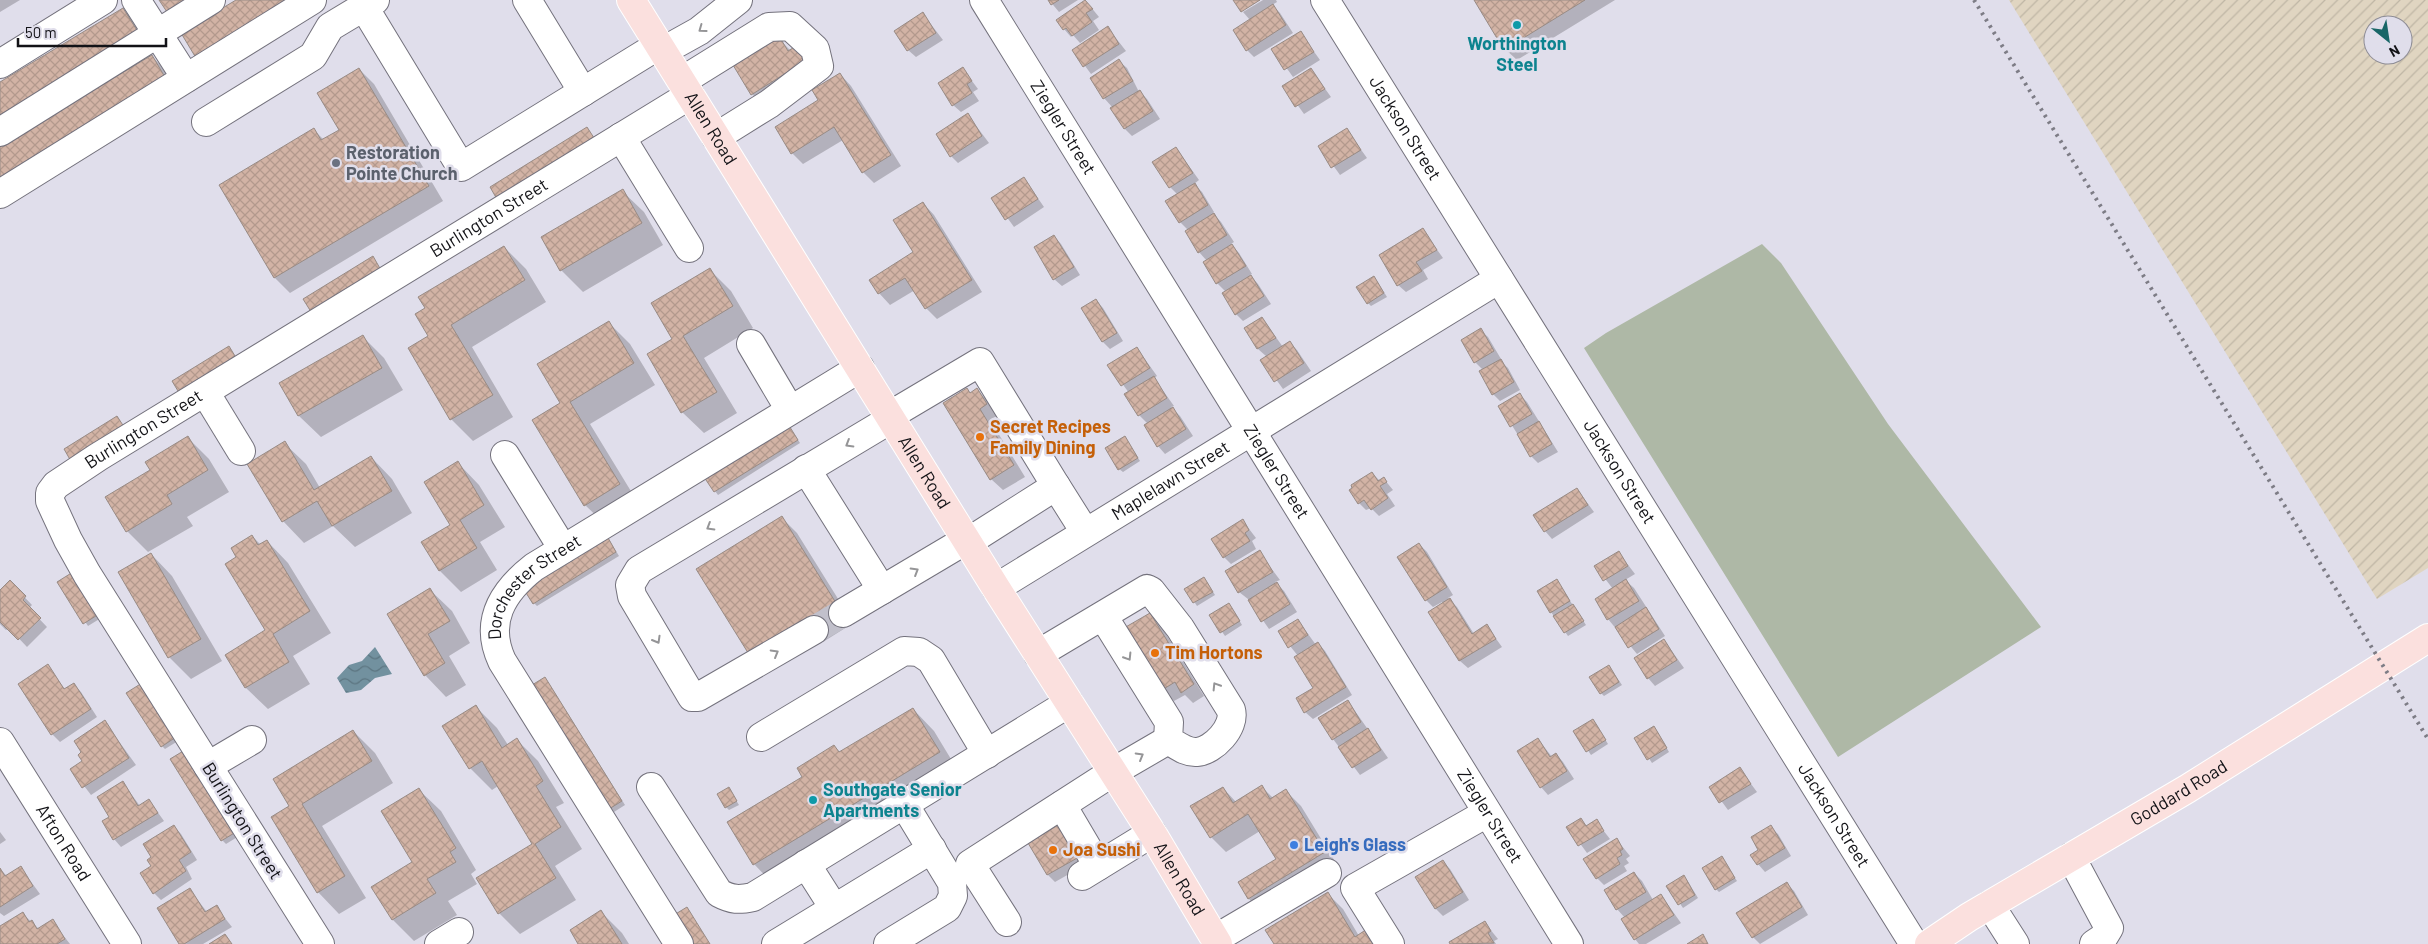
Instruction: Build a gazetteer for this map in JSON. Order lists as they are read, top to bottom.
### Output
{
  "streets": {
    "main road": ["Allen Road", "Goddard Road"],
    "street": [
      "Ziegler Street",
      "Jackson Street",
      "Burlington Street",
      "Maplelawn Street",
      "Dorchester Street",
      "Afton Road"
    ]
  },
  "crossings": [
    ["Allen Road", "Burlington Street"],
    ["Allen Road", "Maplelawn Street"],
    ["Allen Road", "Dorchester Street"],
    ["Ziegler Street", "Maplelawn Street"],
    ["Jackson Street", "Maplelawn Street"]
  ],
  "places": [
    "Worthington Steel",
    "Restoration Pointe Church",
    "Secret Recipes Family Dining",
    "Tim Hortons",
    "Southgate Senior Apartments",
    "Leigh's Glass",
    "Joa Sushi"
  ],
  "scale_bar": "50 m",
  "north": "bottom right"
}
